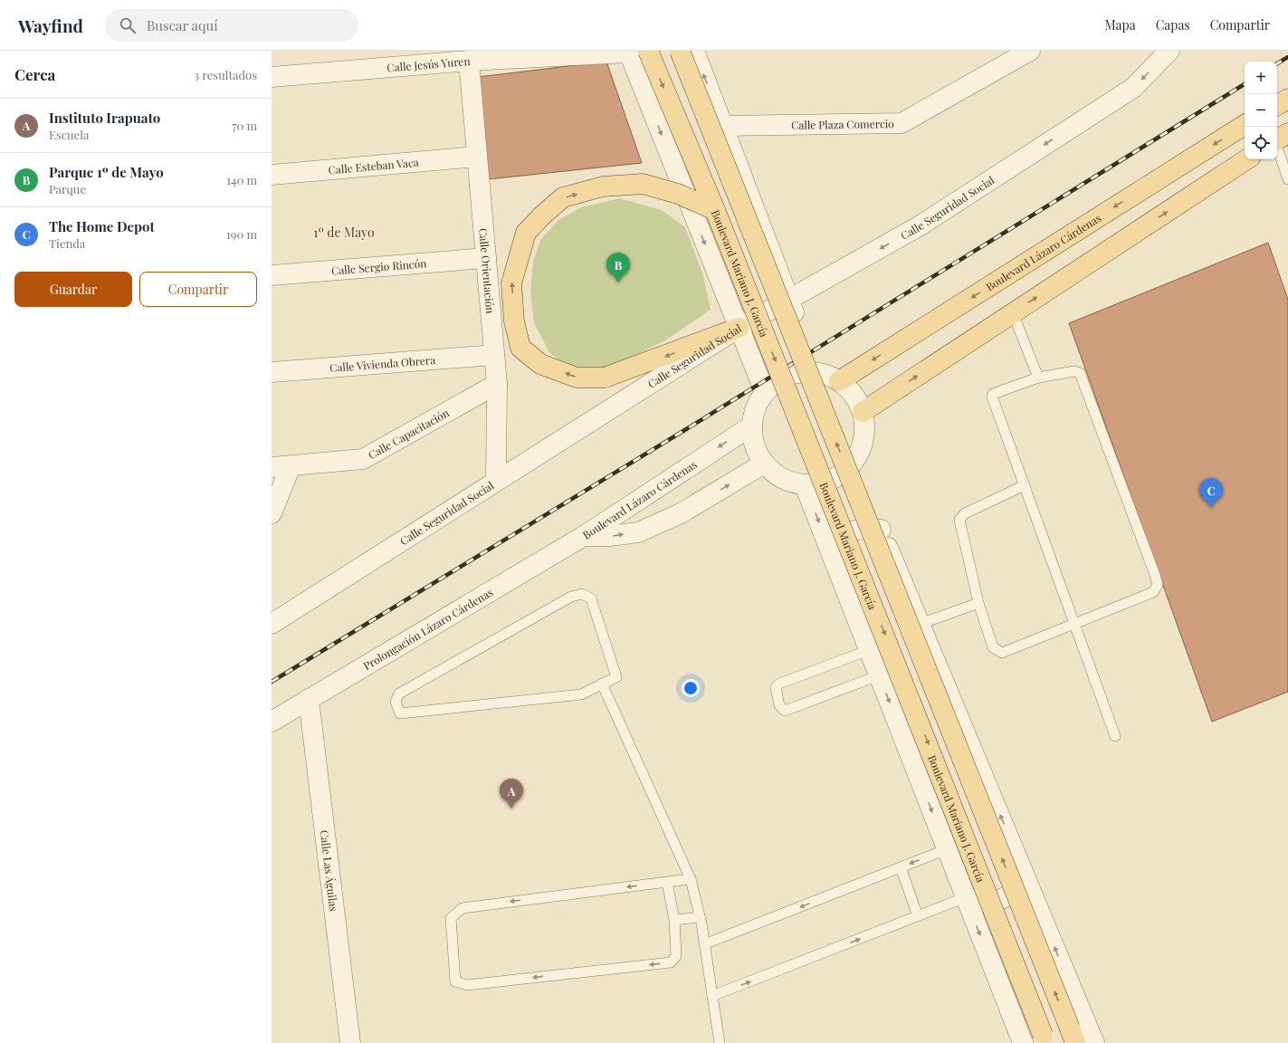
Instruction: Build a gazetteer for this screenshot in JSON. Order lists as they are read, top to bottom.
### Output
{
  "streets": {
    "main road": ["Boulevard Lázaro Cárdenas", "Boulevard Mariano J. García"],
    "street": [
      "Calle Jesús Yuren",
      "Calle Plaza Comercio",
      "Calle Esteban Vaca",
      "Calle Seguridad Social",
      "Calle Sergio Rincón",
      "Calle Orientación",
      "Calle Vivienda Obrera",
      "Calle Capacitación",
      "Prolongación Lázaro Cárdenas",
      "Calle Las Águilas"
    ]
  },
  "crossings": [
    ["Calle Jesús Yuren", "Calle Orientación"],
    ["Calle Jesús Yuren", "Boulevard Mariano J. García"],
    ["Calle Esteban Vaca", "Calle Orientación"],
    ["Calle Seguridad Social", "Calle Orientación"],
    ["Boulevard Lázaro Cárdenas", "Prolongación Lázaro Cárdenas"],
    ["Calle Sergio Rincón", "Calle Orientación"],
    ["Calle Orientación", "Calle Vivienda Obrera"],
    ["Calle Orientación", "Calle Capacitación"],
    ["Prolongación Lázaro Cárdenas", "Calle Las Águilas"]
  ],
  "one_way": ["Calle Seguridad Social"],
  "districts": ["1º de Mayo"],
  "page": {
    "header": "Wayfind",
    "search": "Buscar aquí",
    "nav": ["Mapa", "Capas", "Compartir"],
    "heading": ["Cerca", "3 resultados"],
    "map_buttons": ["+", "−"],
    "list": [
      {
        "mark": "A",
        "name": "Instituto Irapuato",
        "note": "Escuela",
        "value": "70 m"
      },
      {
        "mark": "B",
        "name": "Parque 1º de Mayo",
        "note": "Parque",
        "value": "140 m"
      },
      {
        "mark": "C",
        "name": "The Home Depot",
        "note": "Tienda",
        "value": "190 m"
      }
    ],
    "pins": ["B", "C", "A"],
    "buttons": ["Guardar", "Compartir"]
  }
}
